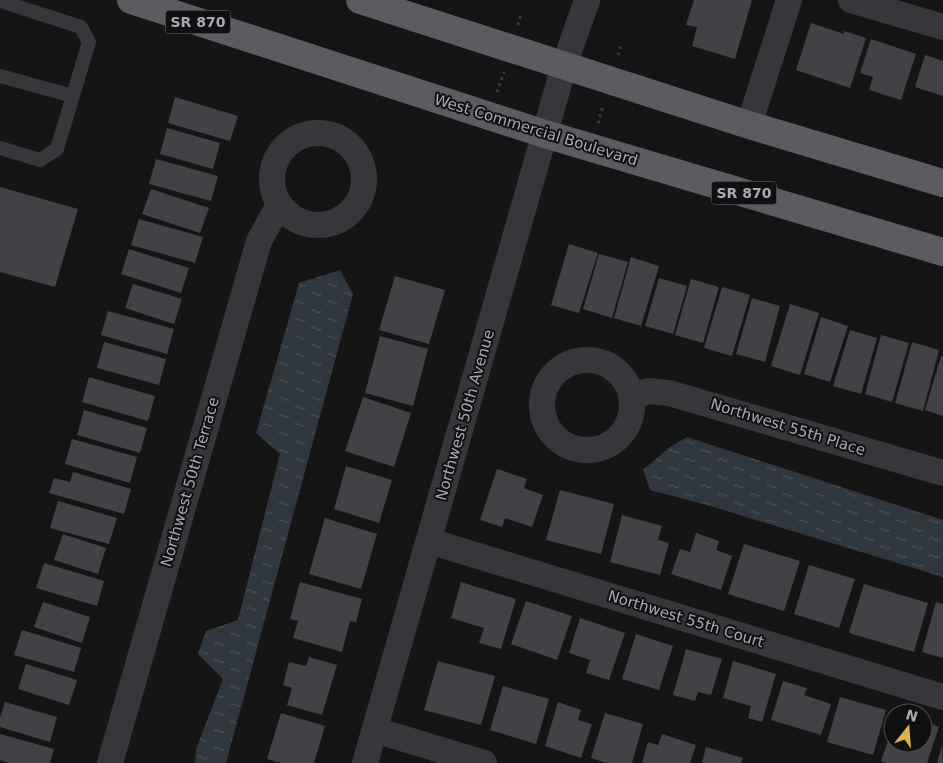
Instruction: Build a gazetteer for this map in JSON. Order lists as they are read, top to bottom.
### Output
{
  "streets": {
    "highway": ["SR 870", "West Commercial Boulevard"],
    "street": [
      "Northwest 50th Avenue",
      "Northwest 55th Place",
      "Northwest 50th Terrace",
      "Northwest 55th Court"
    ]
  },
  "crossings": [
    ["West Commercial Boulevard", "Northwest 50th Avenue"],
    ["Northwest 50th Avenue", "Northwest 55th Court"]
  ],
  "north": "top"
}
